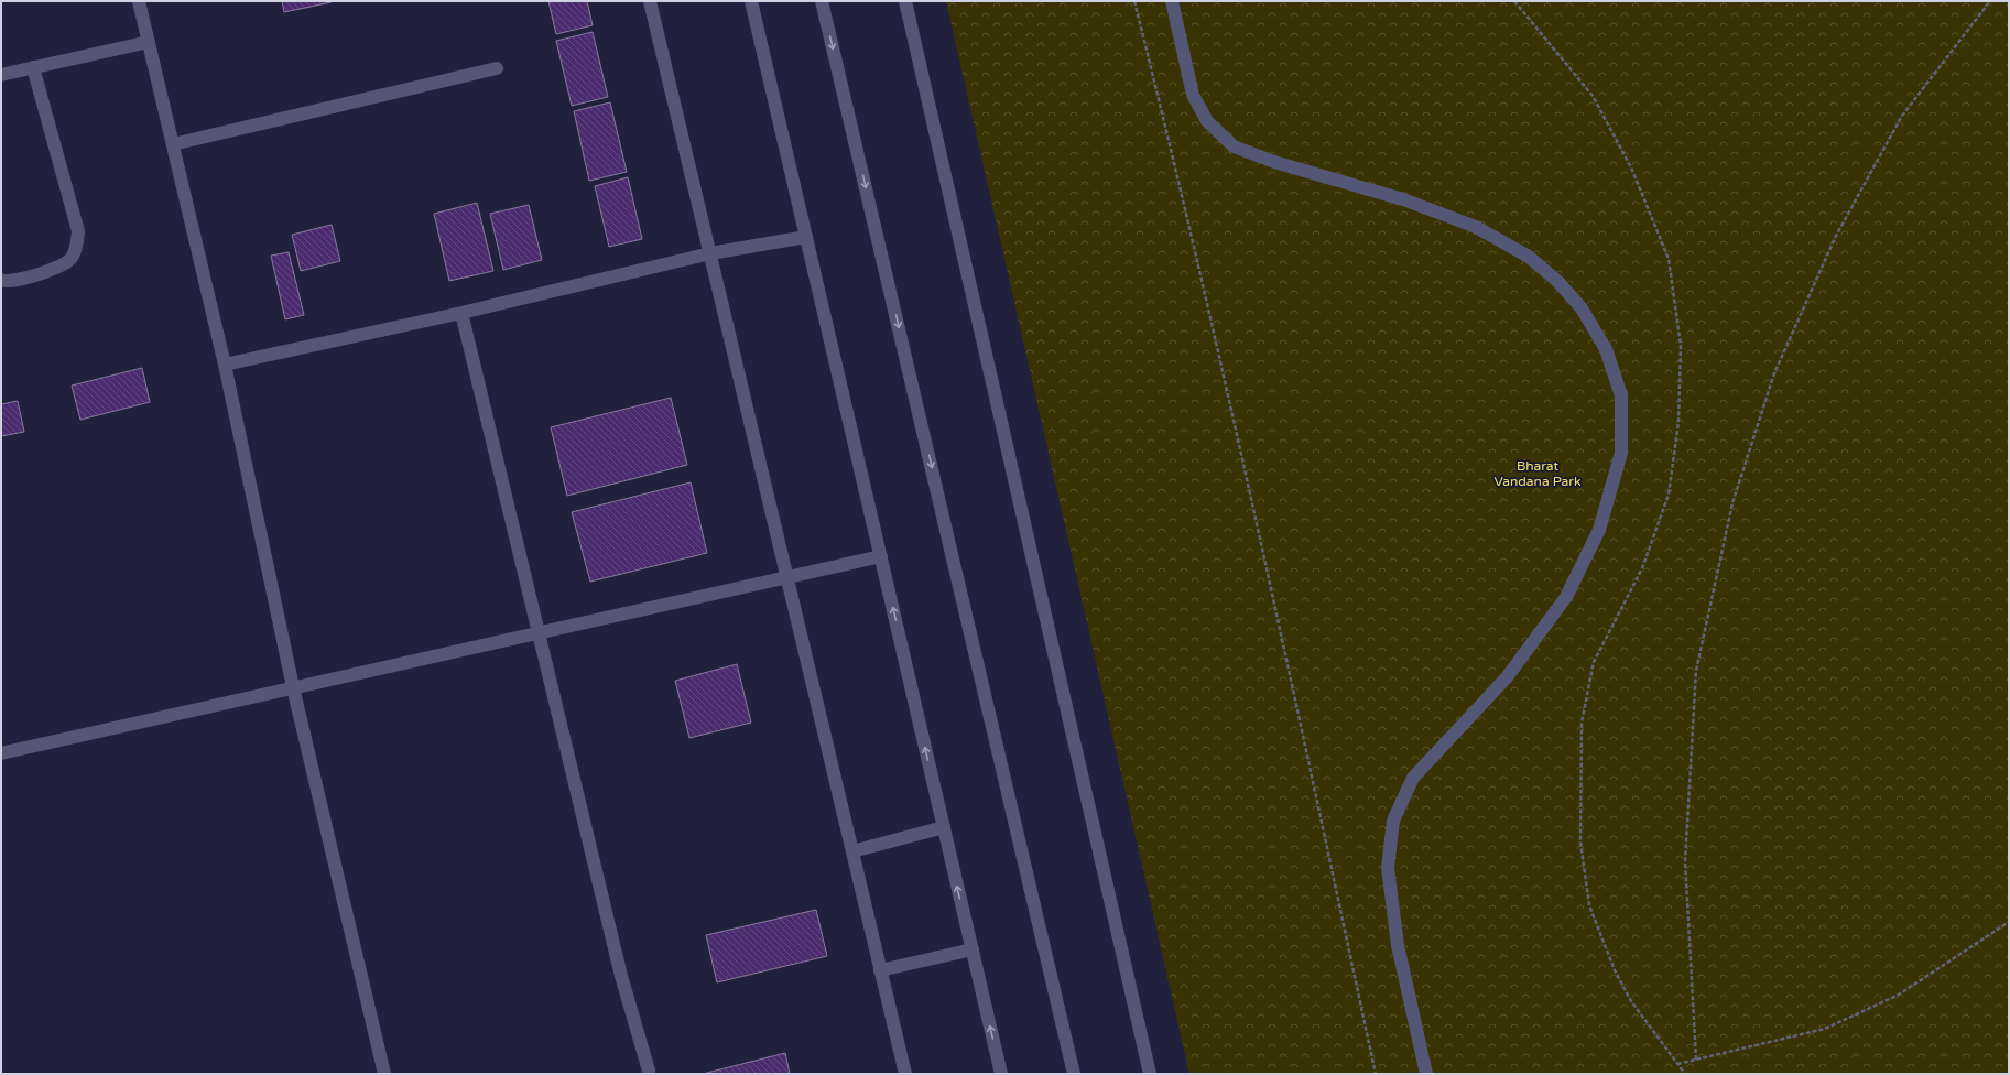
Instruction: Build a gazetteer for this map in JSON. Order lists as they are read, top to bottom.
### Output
{
  "parks": ["Bharat Vandana Park"]
}
